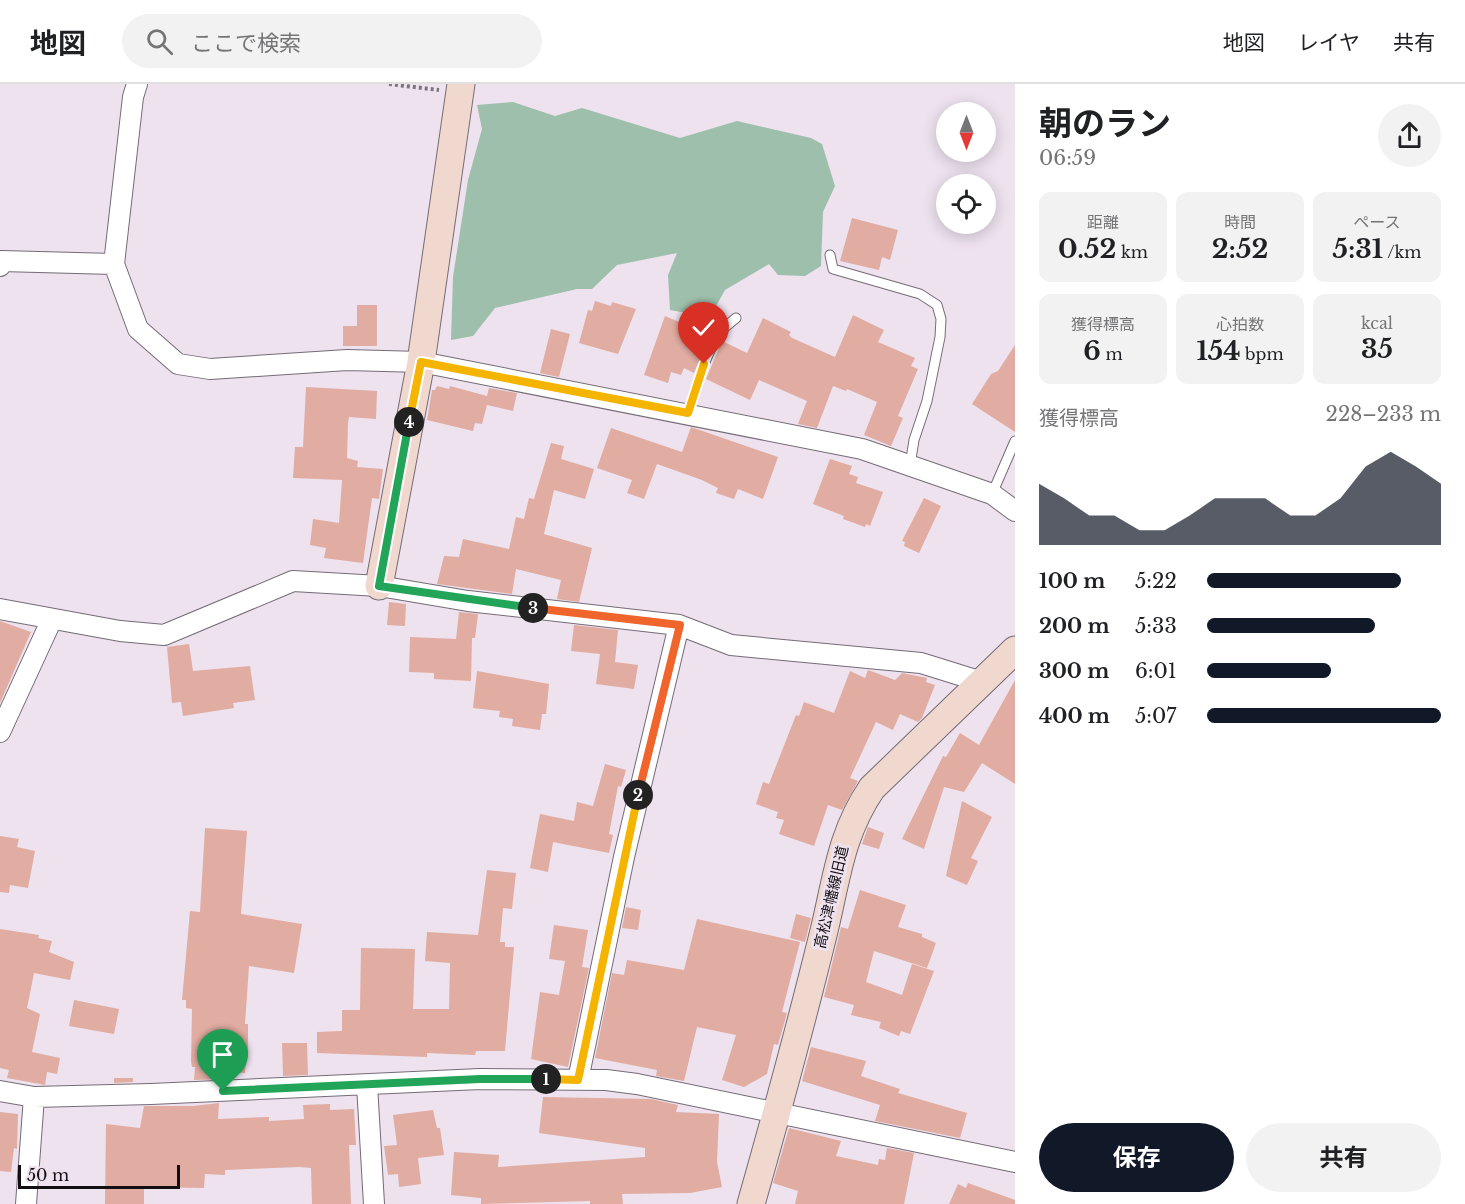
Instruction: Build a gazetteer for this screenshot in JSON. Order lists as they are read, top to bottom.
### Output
{
  "streets": {
    "street": ["高松津幡線旧道"]
  },
  "scale_bar": "50 m",
  "north": "bottom",
  "page": {
    "header": "地図",
    "search": "ここで検索",
    "nav": ["地図", "レイヤ", "共有"],
    "heading": ["朝のラン", "06:59"],
    "stats": [
      ["距離", "0.52 km"],
      ["時間", "2:52"],
      ["ペース", "5:31 /km"],
      ["獲得標高", "6 m"],
      ["心拍数", "154 bpm"],
      ["kcal", "35"]
    ],
    "chart": ["獲得標高", "228–233 m"],
    "pins": [
      "4",
      "3",
      "2",
      "1"
    ],
    "list": [
      {
        "name": "100 m",
        "note": "5:22"
      },
      {
        "name": "200 m",
        "note": "5:33"
      },
      {
        "name": "300 m",
        "note": "6:01"
      },
      {
        "name": "400 m",
        "note": "5:07"
      }
    ],
    "buttons": ["保存", "共有"],
    "scale": "50 m"
  }
}
